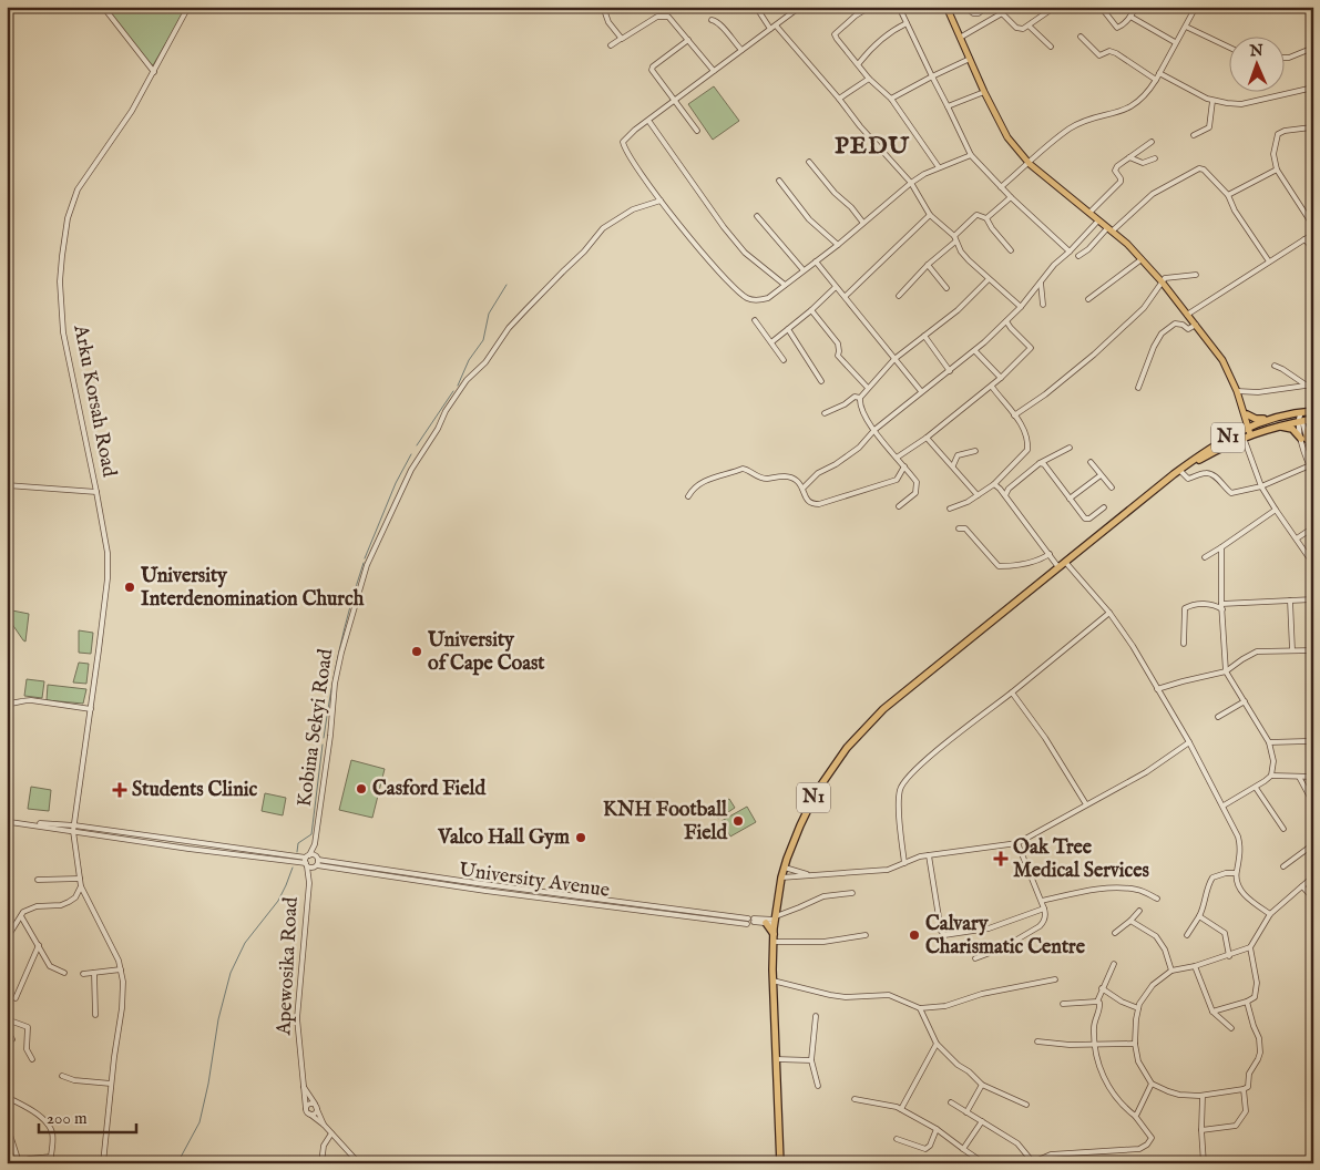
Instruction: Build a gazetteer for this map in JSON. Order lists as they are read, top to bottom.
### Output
{
  "streets": {
    "highway": ["N1"],
    "street": [
      "Arku Korsah Road",
      "Kobina Sekyi Road",
      "University Avenue",
      "Apewosika Road"
    ]
  },
  "crossings": [
    ["Arku Korsah Road", "University Avenue"],
    ["Kobina Sekyi Road", "University Avenue"],
    ["Kobina Sekyi Road", "Apewosika Road"],
    ["University Avenue", "Apewosika Road"]
  ],
  "districts": ["PEDU"],
  "places": {
    "other": [
      "University Interdenomination Church",
      "University of Cape Coast",
      "Casford Field",
      "KNH Football Field",
      "Valco Hall Gym",
      "Calvary Charismatic Centre"
    ],
    "health": ["Students Clinic", "Oak Tree Medical Services"]
  },
  "scale_bar": "200 m",
  "north": "top"
}
